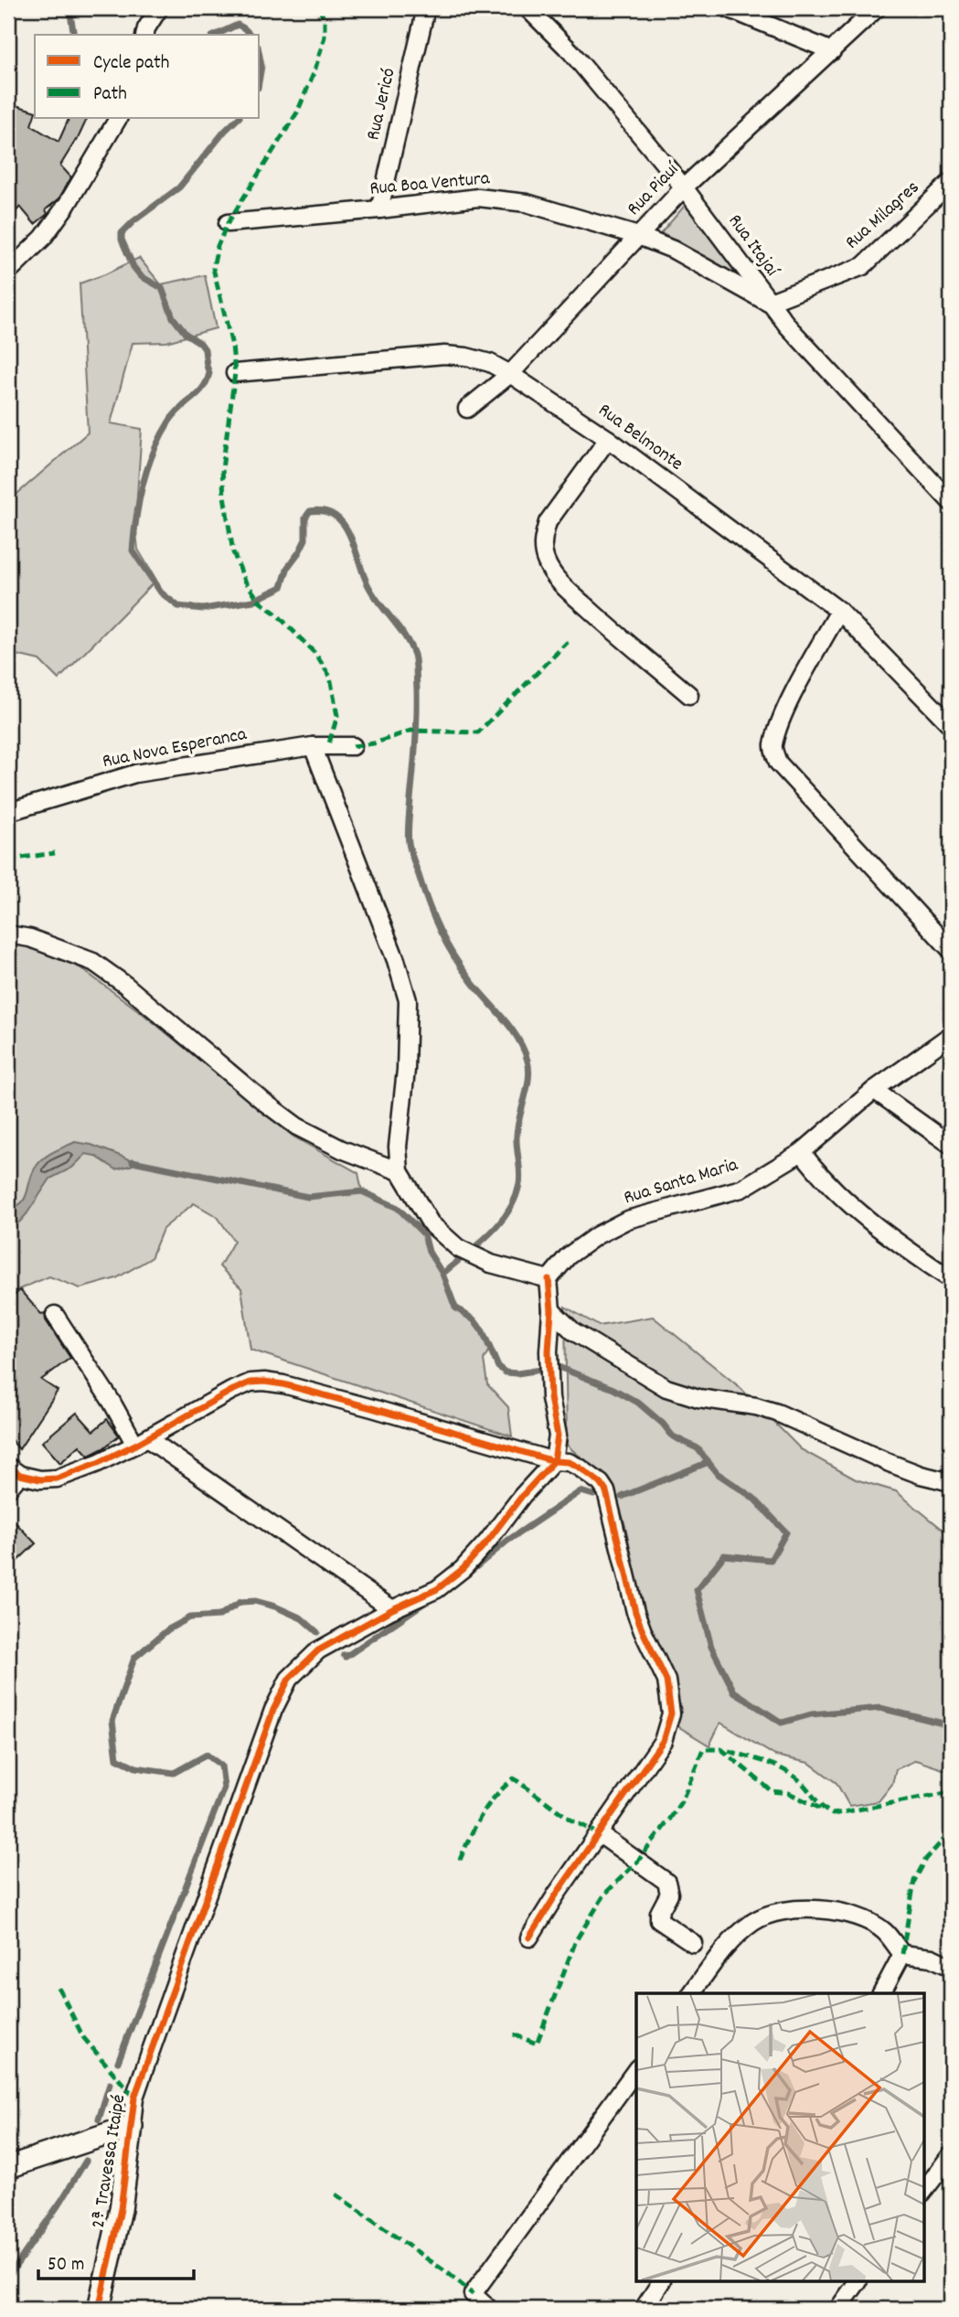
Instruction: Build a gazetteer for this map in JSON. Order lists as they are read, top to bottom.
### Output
{
  "streets": {
    "street": [
      "Rua Jericó",
      "Rua Boa Ventura",
      "Rua Piauí",
      "Rua Milagres",
      "Rua Itajaí",
      "Rua Belmonte",
      "Rua Nova Esperanca",
      "Rua Santa Maria",
      "2ª Travessa Itaipé"
    ]
  },
  "crossings": [
    ["Rua Jericó", "Rua Boa Ventura"],
    ["Rua Boa Ventura", "Rua Piauí"],
    ["Rua Boa Ventura", "Rua Milagres"],
    ["Rua Boa Ventura", "Rua Itajaí"],
    ["Rua Piauí", "Rua Itajaí"],
    ["Rua Piauí", "Rua Belmonte"],
    ["Rua Milagres", "Rua Itajaí"]
  ],
  "legend": ["Cycle path", "Path"],
  "scale_bar": "50 m"
}
